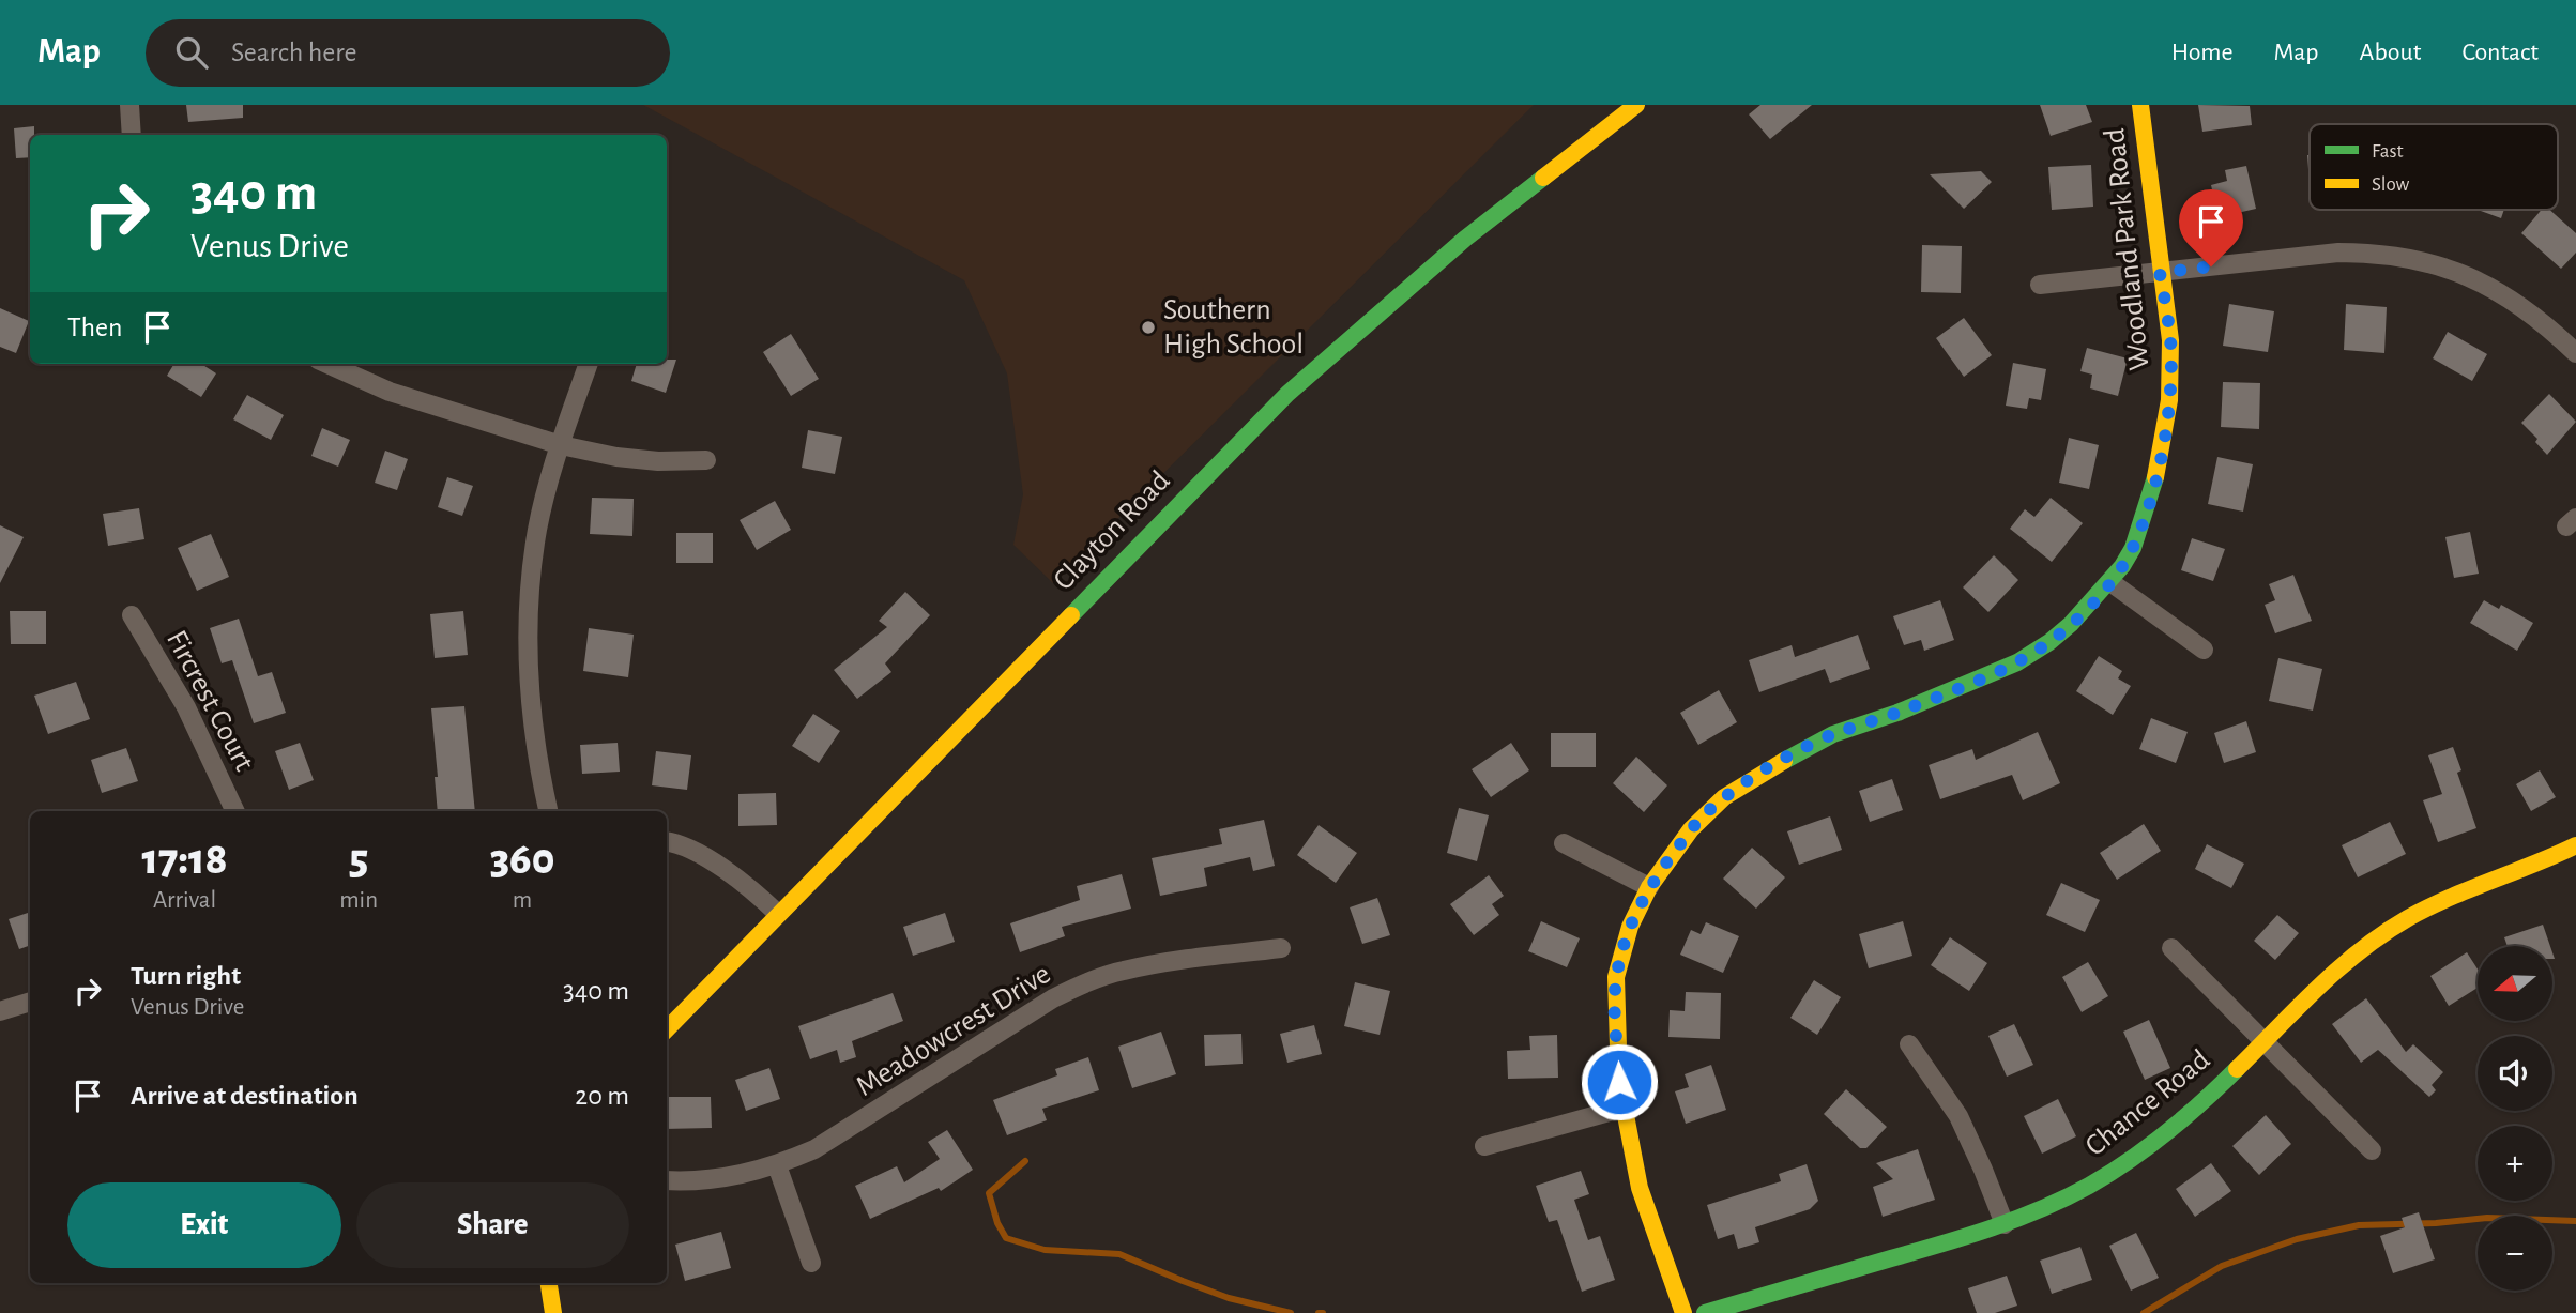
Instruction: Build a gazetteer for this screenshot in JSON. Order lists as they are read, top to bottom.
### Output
{
  "streets": {
    "street": [
      "Woodland Park Road",
      "Clayton Road",
      "Fircrest Court",
      "Meadowcrest Drive",
      "Chance Road"
    ]
  },
  "places": ["Southern High School"],
  "legend": ["Fast", "Slow"],
  "north": "left",
  "page": {
    "header": "Map",
    "search": "Search here",
    "nav": [
      "Home",
      "Map",
      "About",
      "Contact"
    ],
    "turn": ["340 m", "Venus Drive"],
    "then": "Then",
    "eta": [
      "17:18",
      "Arrival",
      "5",
      "min",
      "360",
      "m"
    ],
    "list": [
      {
        "name": "Turn right",
        "note": "Venus Drive",
        "value": "340 m"
      },
      {
        "name": "Arrive at destination",
        "value": "20 m"
      }
    ],
    "map_buttons": ["+", "−"],
    "buttons": ["Exit", "Share"]
  }
}
